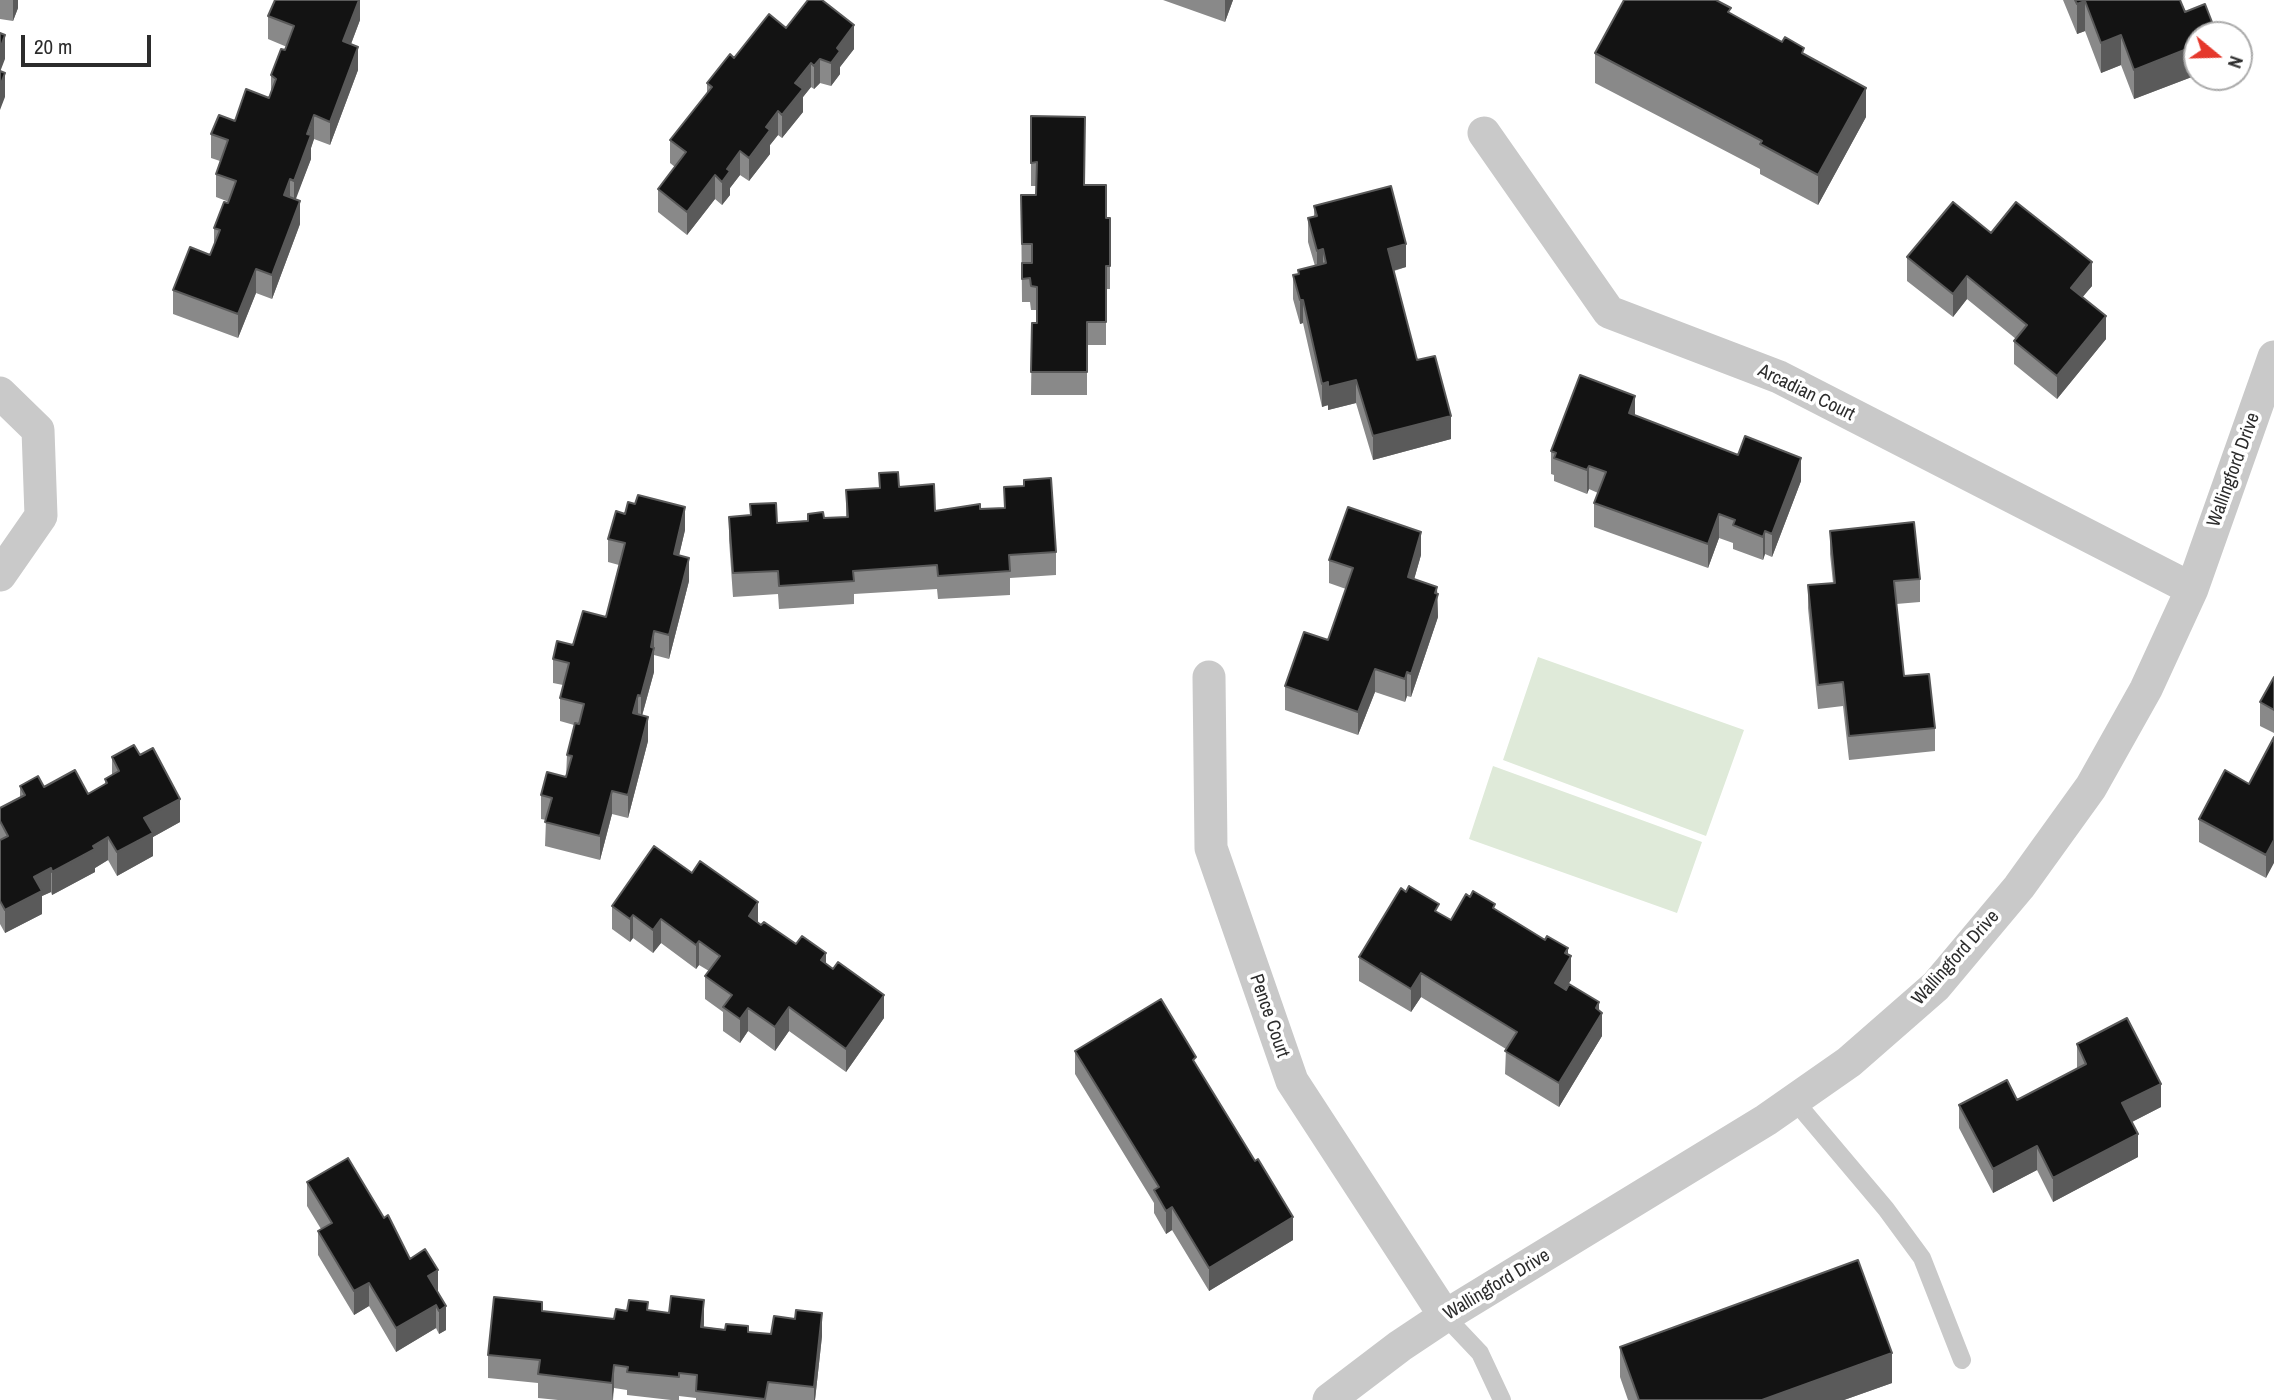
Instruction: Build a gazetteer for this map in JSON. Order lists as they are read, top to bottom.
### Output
{
  "streets": {
    "street": ["Arcadian Court", "Wallingford Drive", "Pence Court"]
  },
  "crossings": [
    ["Arcadian Court", "Wallingford Drive"],
    ["Wallingford Drive", "Pence Court"]
  ],
  "scale_bar": "20 m",
  "north": "right"
}
